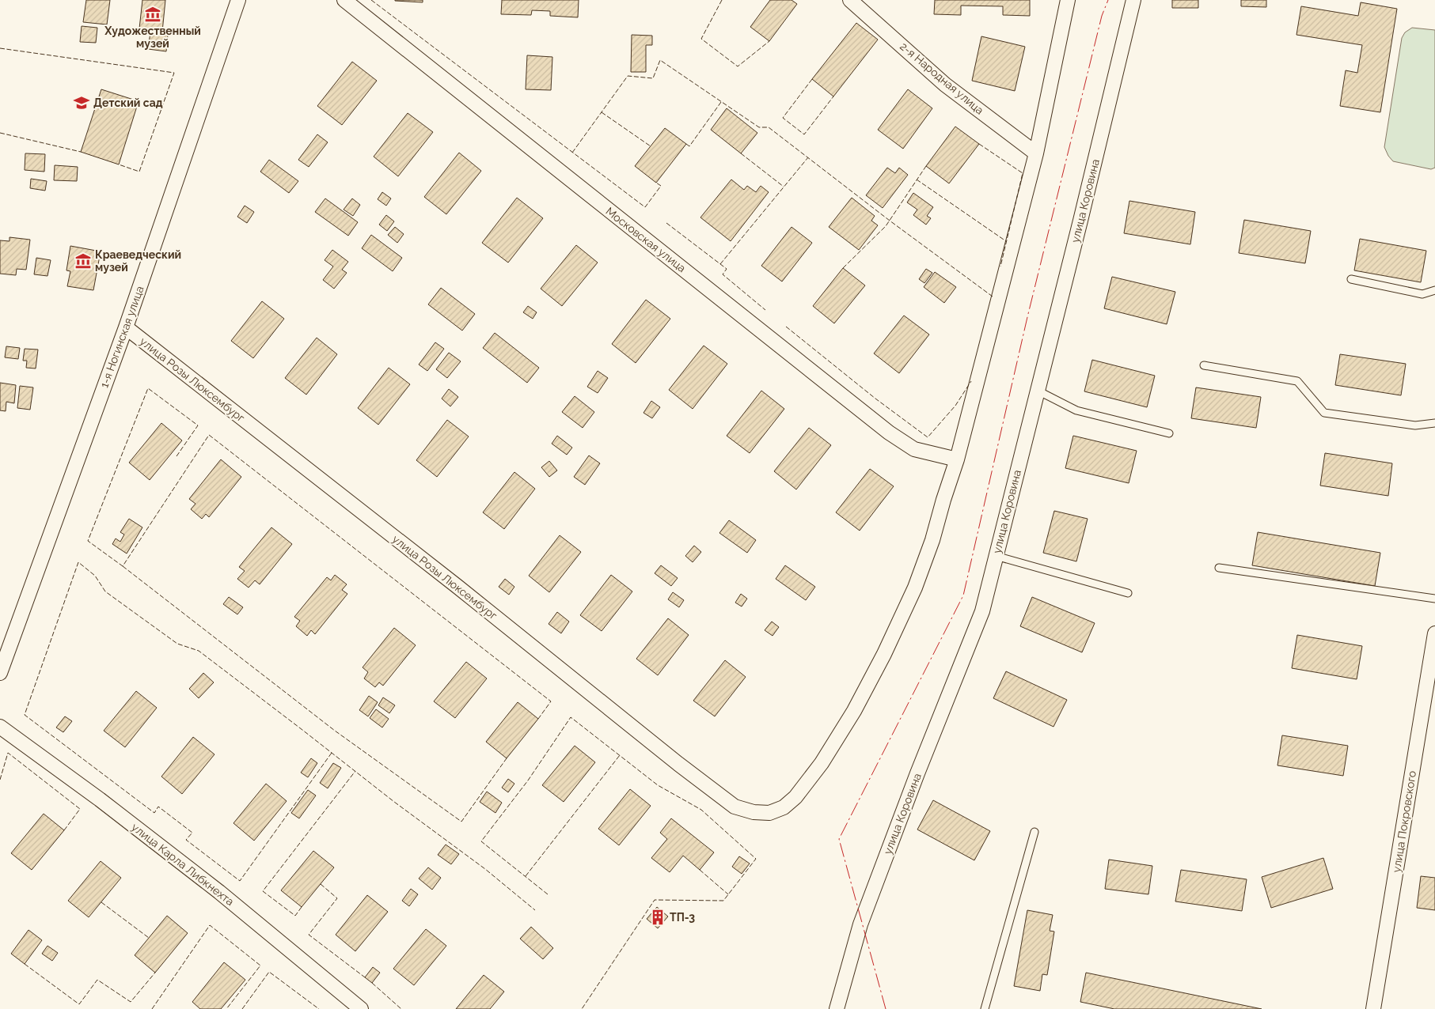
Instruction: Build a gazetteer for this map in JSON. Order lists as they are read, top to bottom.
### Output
{
  "streets": {
    "street": [
      "2-я Народная улица",
      "улица Коровина",
      "Московская улица",
      "1-я Ногинская улица",
      "улица Розы Люксембург",
      "улица Покровского",
      "улица Карла Либкнехта"
    ]
  },
  "crossings": [
    ["Московская улица", "улица Розы Люксембург"],
    ["1-я Ногинская улица", "улица Розы Люксембург"]
  ],
  "places": {
    "museum": ["Художественный музей", "Краеведческий музей"],
    "school or university": ["Детский сад"],
    "building": ["ТП-3"]
  }
}
